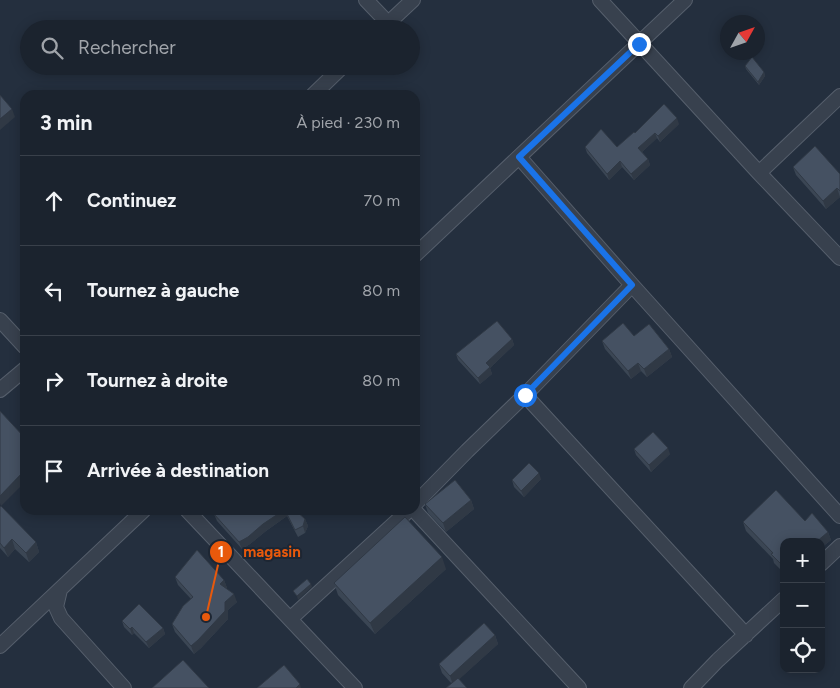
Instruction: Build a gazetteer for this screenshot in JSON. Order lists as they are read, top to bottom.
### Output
{
  "places": ["magasin"],
  "north": "top right",
  "page": {
    "search": "Rechercher",
    "heading": ["3 min", "À pied · 230 m"],
    "list": [
      ["Continuez", "70 m"],
      ["Tournez à gauche", "80 m"],
      ["Tournez à droite", "80 m"],
      "Arrivée à destination"
    ],
    "map_buttons": ["+", "−"]
  }
}
